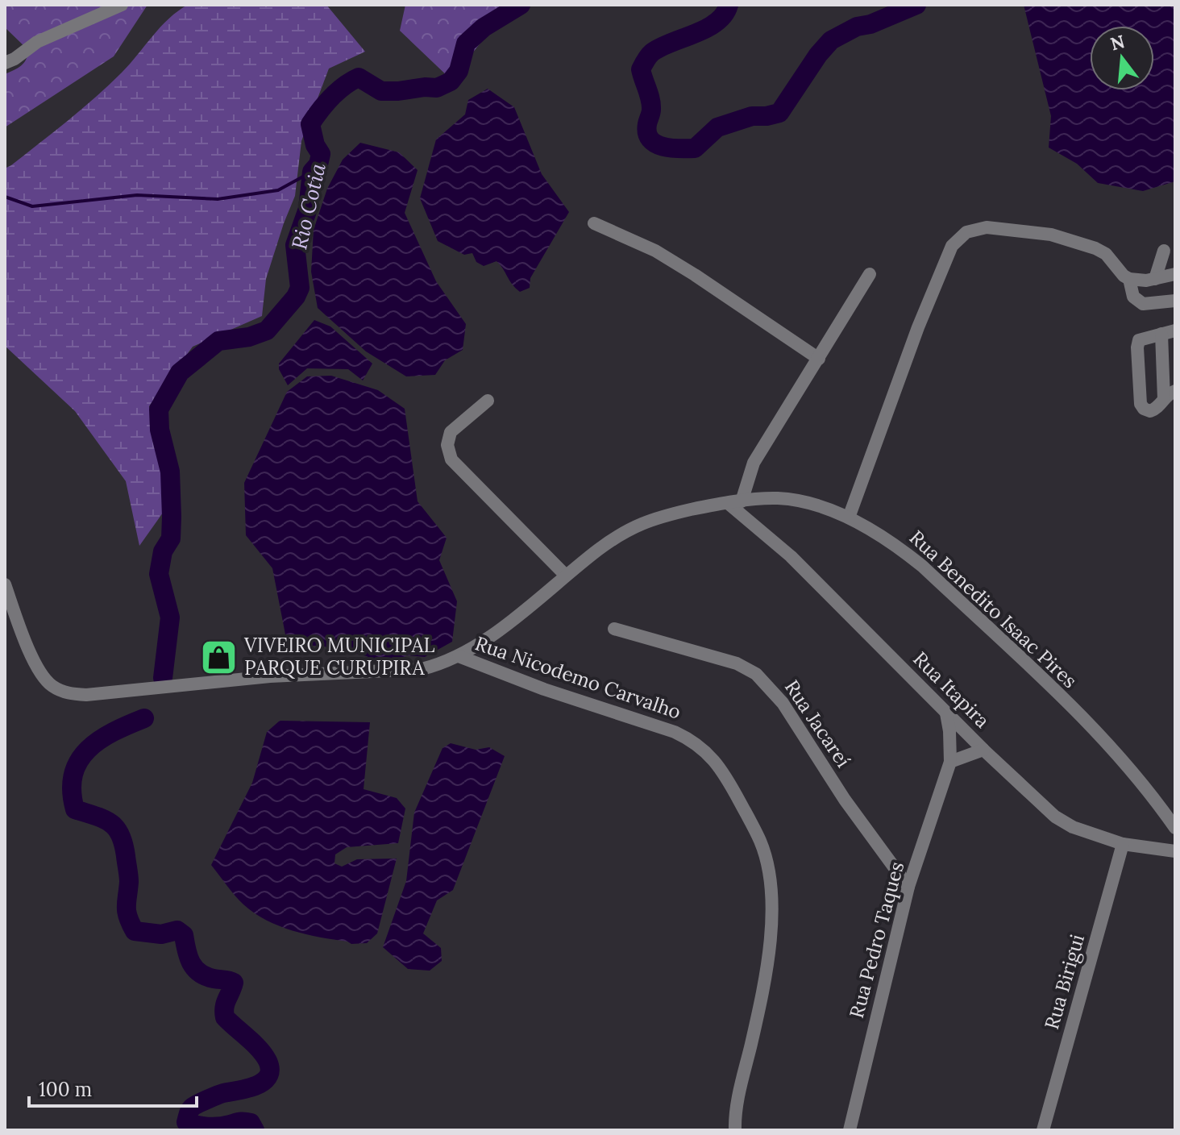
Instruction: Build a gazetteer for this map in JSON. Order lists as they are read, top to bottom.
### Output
{
  "streets": {
    "street": [
      "Rua Benedito Isaac Pires",
      "Rua Nicodemo Carvalho",
      "Rua Itapira",
      "Rua Jacareí",
      "Rua Pedro Taques",
      "Rua Birigui"
    ]
  },
  "crossings": [
    ["Rua Benedito Isaac Pires", "Rua Nicodemo Carvalho"],
    ["Rua Benedito Isaac Pires", "Rua Itapira"],
    ["Rua Itapira", "Rua Pedro Taques"],
    ["Rua Itapira", "Rua Birigui"],
    ["Rua Jacareí", "Rua Pedro Taques"]
  ],
  "water": ["Rio Cotia"],
  "places": {
    "shop": ["VIVEIRO MUNICIPAL PARQUE CURUPIRA"]
  },
  "scale_bar": "100 m",
  "north": "top"
}
